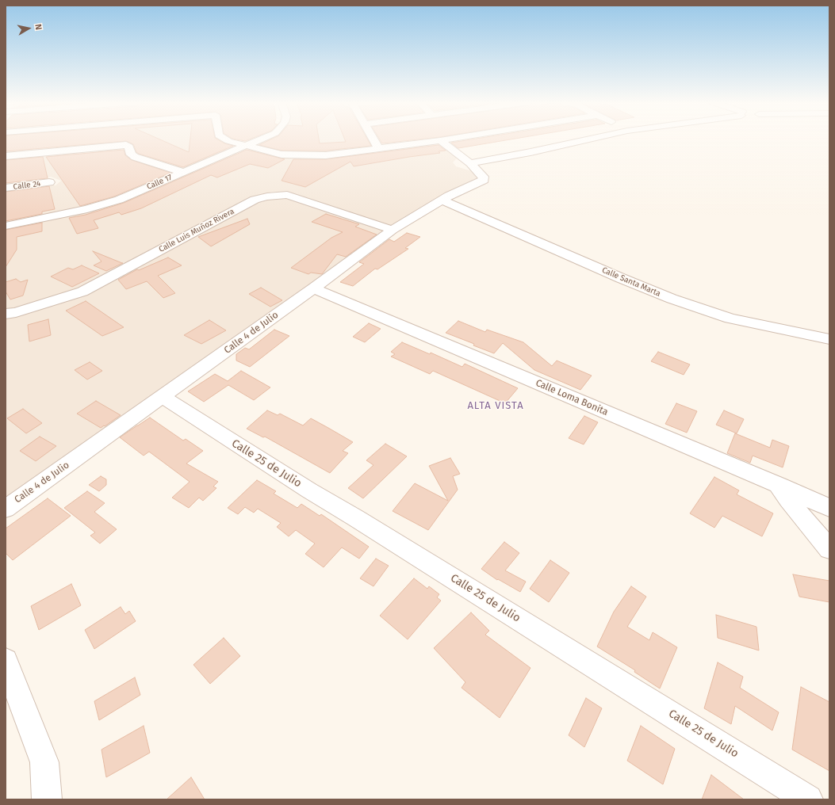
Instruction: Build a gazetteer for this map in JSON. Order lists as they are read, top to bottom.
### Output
{
  "streets": {
    "street": [
      "Calle 17",
      "Calle 24",
      "Calle Luis Muñoz Rivera",
      "Calle Santa Marta",
      "Calle 4 de Julio",
      "Calle Loma Bonita",
      "Calle 25 de Julio"
    ]
  },
  "crossings": [
    ["Calle Luis Muñoz Rivera", "Calle 4 de Julio"],
    ["Calle Santa Marta", "Calle 4 de Julio"],
    ["Calle 4 de Julio", "Calle Loma Bonita"],
    ["Calle 4 de Julio", "Calle 25 de Julio"]
  ],
  "districts": ["ALTA VISTA"],
  "north": "right"
}
